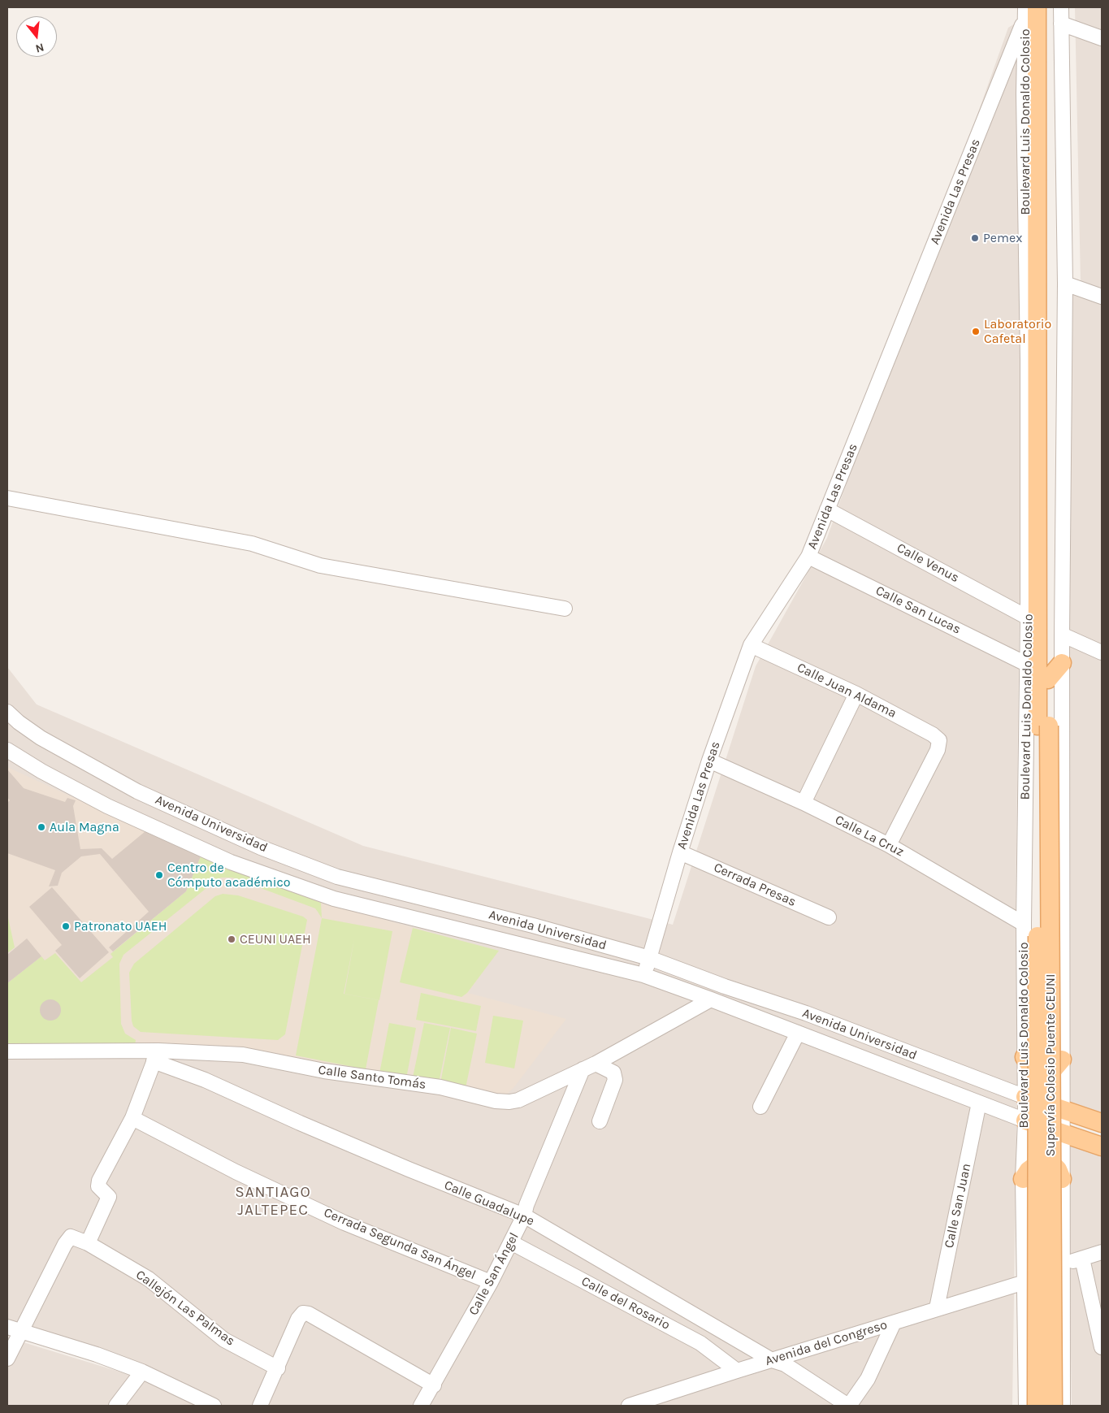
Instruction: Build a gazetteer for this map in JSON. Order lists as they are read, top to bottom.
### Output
{
  "streets": {
    "main road": ["Avenida Universidad", "Supervía Colosio Puente CEUNI"],
    "street": [
      "Boulevard Luis Donaldo Colosio",
      "Avenida Las Presas",
      "Calle Venus",
      "Calle San Lucas",
      "Calle Juan Aldama",
      "Calle La Cruz",
      "Cerrada Presas",
      "Calle Santo Tomás",
      "Calle Guadalupe",
      "Calle San Juan",
      "Cerrada Segunda San Ángel",
      "Calle San Ángel",
      "Calle del Rosario",
      "Callejón Las Palmas",
      "Avenida del Congreso"
    ]
  },
  "crossings": [
    ["Boulevard Luis Donaldo Colosio", "Avenida Las Presas"],
    ["Boulevard Luis Donaldo Colosio", "Calle Venus"],
    ["Boulevard Luis Donaldo Colosio", "Calle San Lucas"],
    ["Boulevard Luis Donaldo Colosio", "Avenida Universidad"],
    ["Boulevard Luis Donaldo Colosio", "Calle La Cruz"],
    ["Boulevard Luis Donaldo Colosio", "Avenida del Congreso"],
    ["Avenida Las Presas", "Calle Venus"],
    ["Avenida Las Presas", "Calle San Lucas"],
    ["Avenida Las Presas", "Calle Juan Aldama"],
    ["Avenida Las Presas", "Avenida Universidad"],
    ["Avenida Las Presas", "Calle La Cruz"],
    ["Avenida Las Presas", "Cerrada Presas"],
    ["Calle Juan Aldama", "Calle La Cruz"],
    ["Avenida Universidad", "Calle Santo Tomás"],
    ["Avenida Universidad", "Calle San Juan"],
    ["Calle Santo Tomás", "Calle Guadalupe"],
    ["Calle Santo Tomás", "Calle San Ángel"],
    ["Calle Guadalupe", "Calle San Ángel"],
    ["Calle Guadalupe", "Avenida del Congreso"],
    ["Calle San Juan", "Avenida del Congreso"],
    ["Cerrada Segunda San Ángel", "Calle San Ángel"],
    ["Calle San Ángel", "Calle del Rosario"],
    ["Calle del Rosario", "Avenida del Congreso"]
  ],
  "districts": ["SANTIAGO JALTEPEC"],
  "places": [
    "Pemex",
    "Laboratorio Cafetal",
    "Aula Magna",
    "Centro de Cómputo académico",
    "Patronato UAEH",
    "CEUNI UAEH"
  ],
  "north": "bottom"
}
